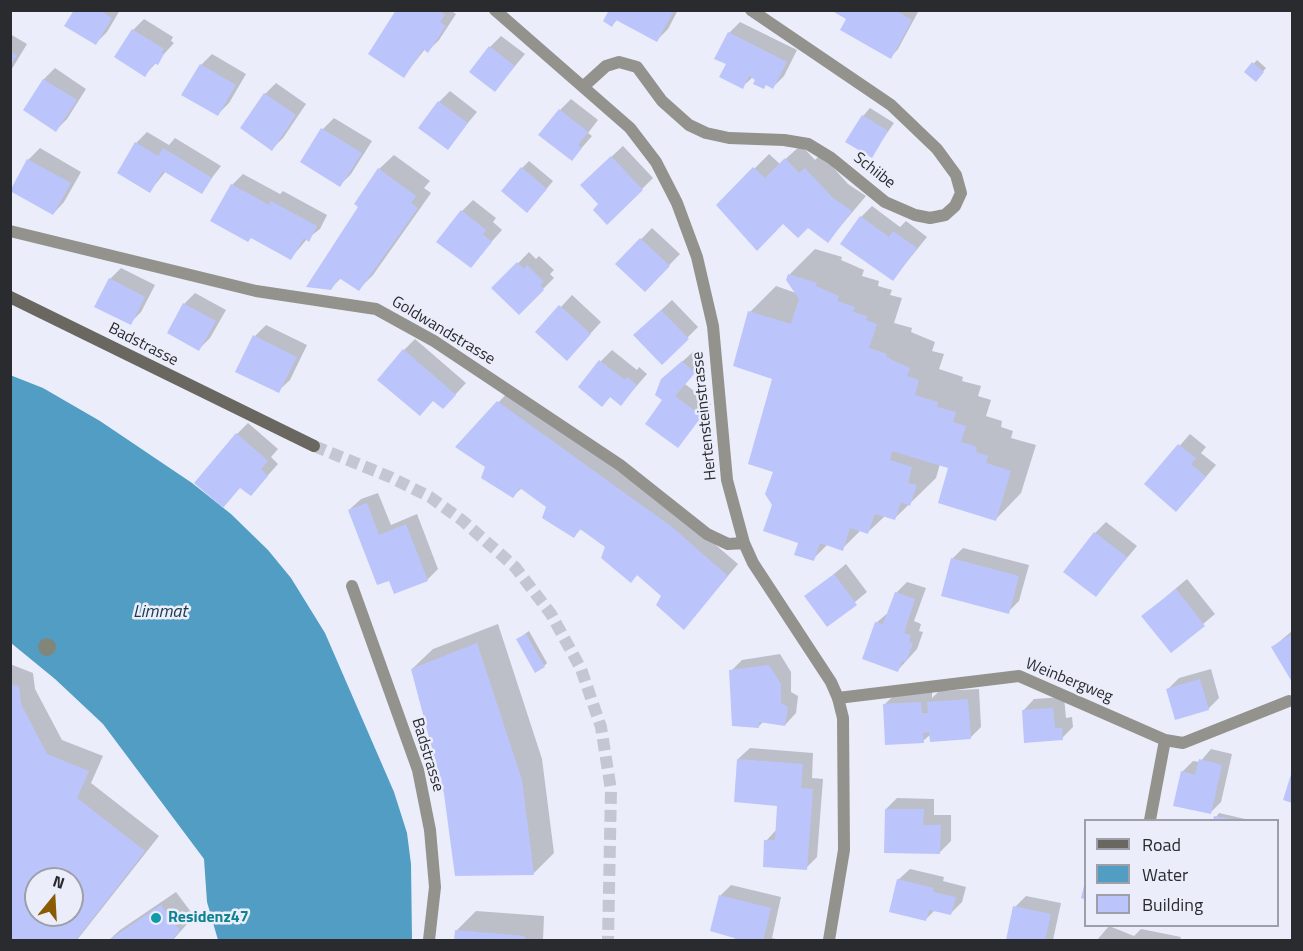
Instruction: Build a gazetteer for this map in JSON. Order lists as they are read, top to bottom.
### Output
{
  "streets": {
    "main road": ["Badstrasse"],
    "street": [
      "Schiibe",
      "Goldwandstrasse",
      "Hertensteinstrasse",
      "Weinbergweg"
    ]
  },
  "crossings": [
    ["Schiibe", "Hertensteinstrasse"],
    ["Goldwandstrasse", "Hertensteinstrasse"],
    ["Hertensteinstrasse", "Weinbergweg"]
  ],
  "water": ["Limmat"],
  "places": ["Residenz47"],
  "legend": ["Road", "Water", "Building"],
  "north": "top"
}
